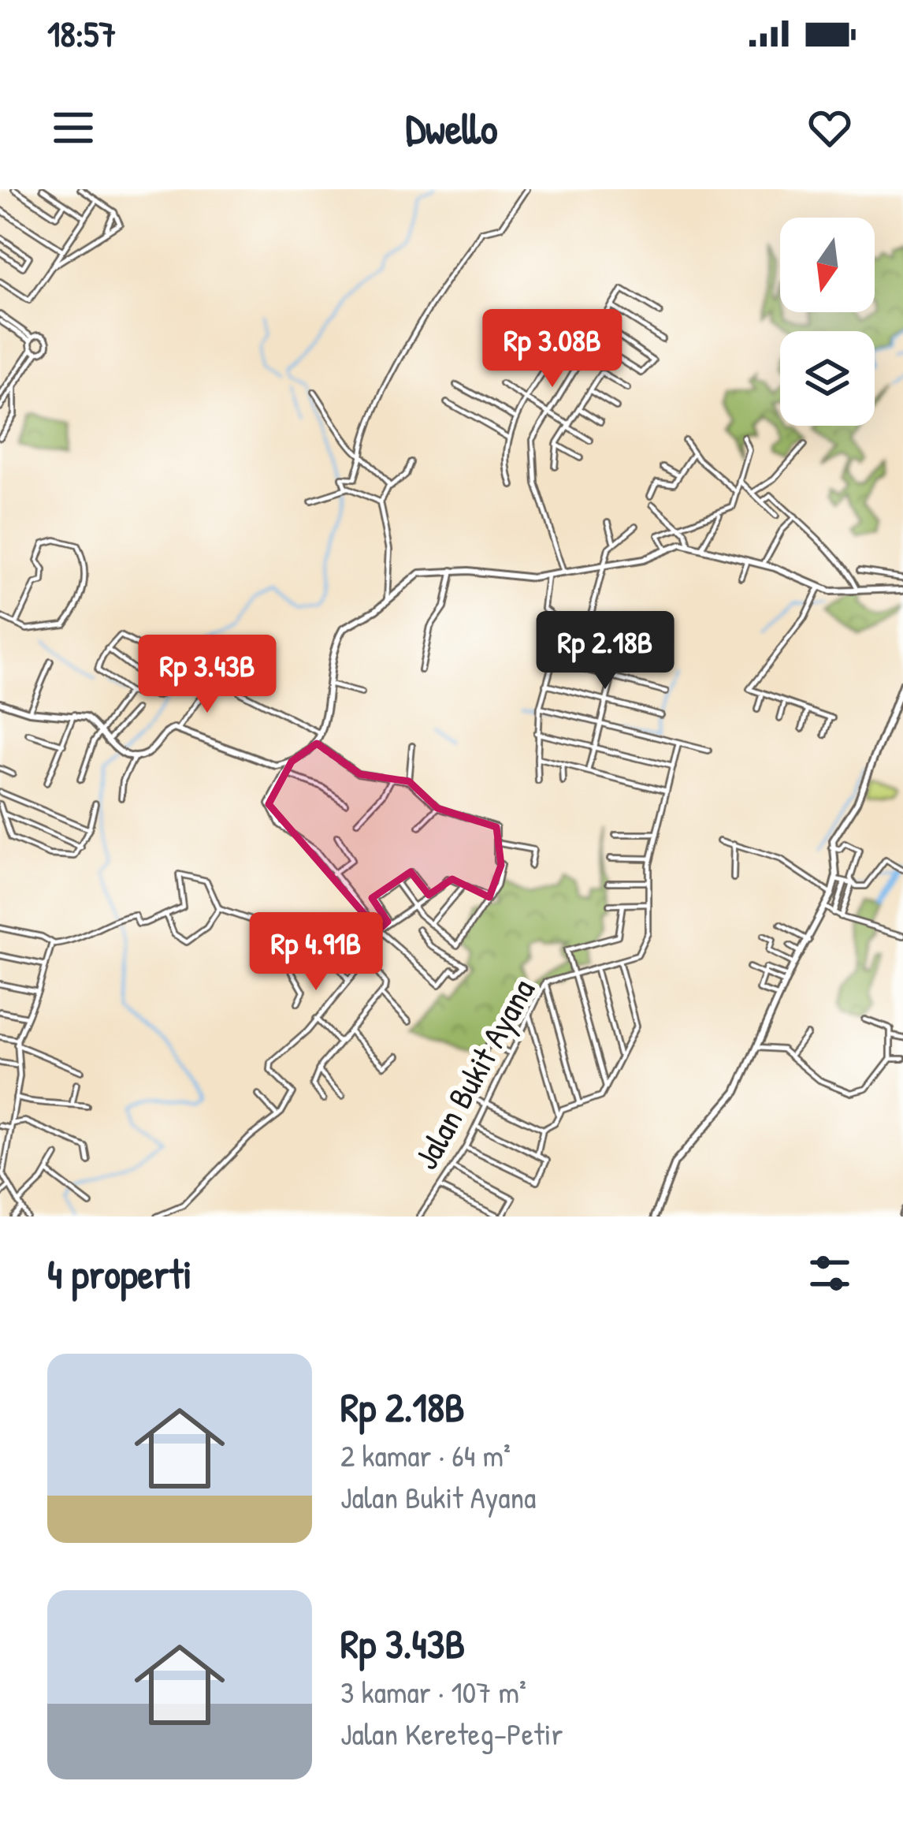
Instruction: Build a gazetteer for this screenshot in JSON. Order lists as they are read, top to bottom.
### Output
{
  "streets": {
    "street": ["Jalan Bukit Ayana"]
  },
  "north": "bottom",
  "page": {
    "status": "18:57",
    "header": "Dwello",
    "price": [
      "Rp 3.08B",
      "Rp 2.18B",
      "Rp 3.43B",
      "Rp 4.91B"
    ],
    "heading": "4 properti",
    "list": [
      {
        "name": "Rp 2.18B",
        "note": "2 kamar · 64 m² · Jalan Bukit Ayana"
      },
      {
        "name": "Rp 3.43B",
        "note": "3 kamar · 107 m² · Jalan Kereteg–Petir"
      }
    ]
  }
}
